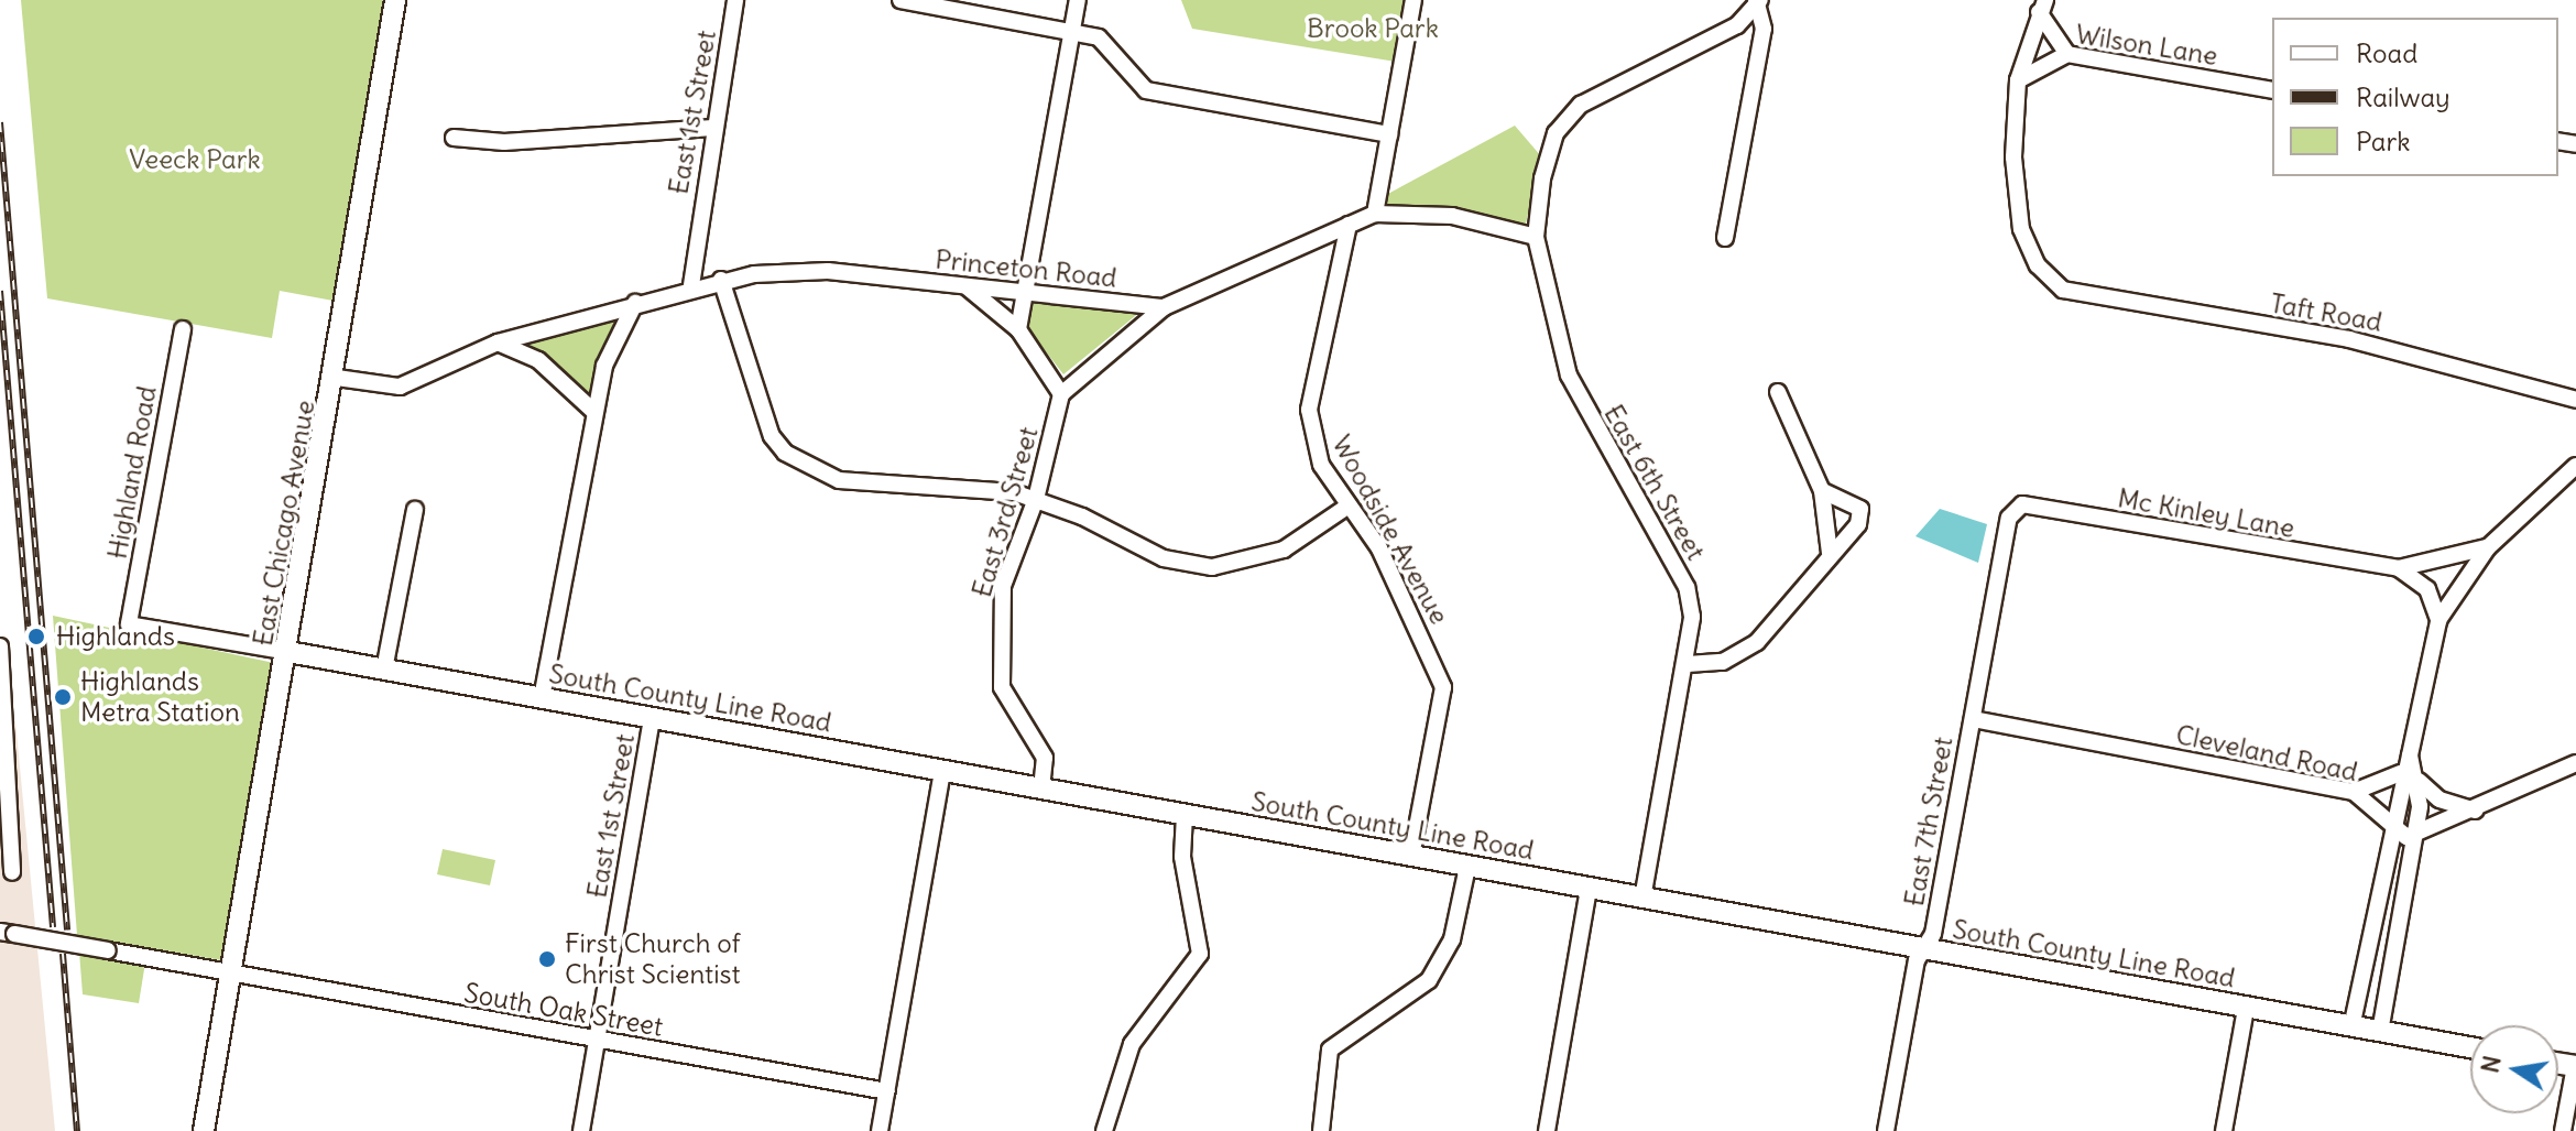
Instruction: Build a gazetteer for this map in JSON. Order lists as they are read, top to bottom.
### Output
{
  "streets": {
    "main road": ["East Chicago Avenue", "South County Line Road"],
    "street": [
      "Wilson Lane",
      "East 1st Street",
      "Princeton Road",
      "Taft Road",
      "Highland Road",
      "East 6th Street",
      "East 3rd Street",
      "Mc Kinley Lane",
      "Woodside Avenue",
      "Cleveland Road",
      "East 7th Street",
      "South Oak Street"
    ]
  },
  "crossings": [
    ["Wilson Lane", "Taft Road"],
    ["East 1st Street", "Princeton Road"],
    ["East 1st Street", "South County Line Road"],
    ["East 1st Street", "South Oak Street"],
    ["Princeton Road", "East 6th Street"],
    ["Princeton Road", "East Chicago Avenue"],
    ["Princeton Road", "Woodside Avenue"],
    ["Highland Road", "East Chicago Avenue"],
    ["Highland Road", "South County Line Road"],
    ["East 6th Street", "South County Line Road"],
    ["East 3rd Street", "South County Line Road"],
    ["Mc Kinley Lane", "East 7th Street"],
    ["East Chicago Avenue", "South County Line Road"],
    ["East Chicago Avenue", "South Oak Street"],
    ["Woodside Avenue", "South County Line Road"],
    ["South County Line Road", "East 7th Street"],
    ["Cleveland Road", "East 7th Street"]
  ],
  "parks": ["Brook Park", "Veeck Park"],
  "places": ["Highlands", "Highlands Metra Station", "First Church of Christ Scientist"],
  "legend": ["Road", "Railway", "Park"],
  "north": "left"
}
